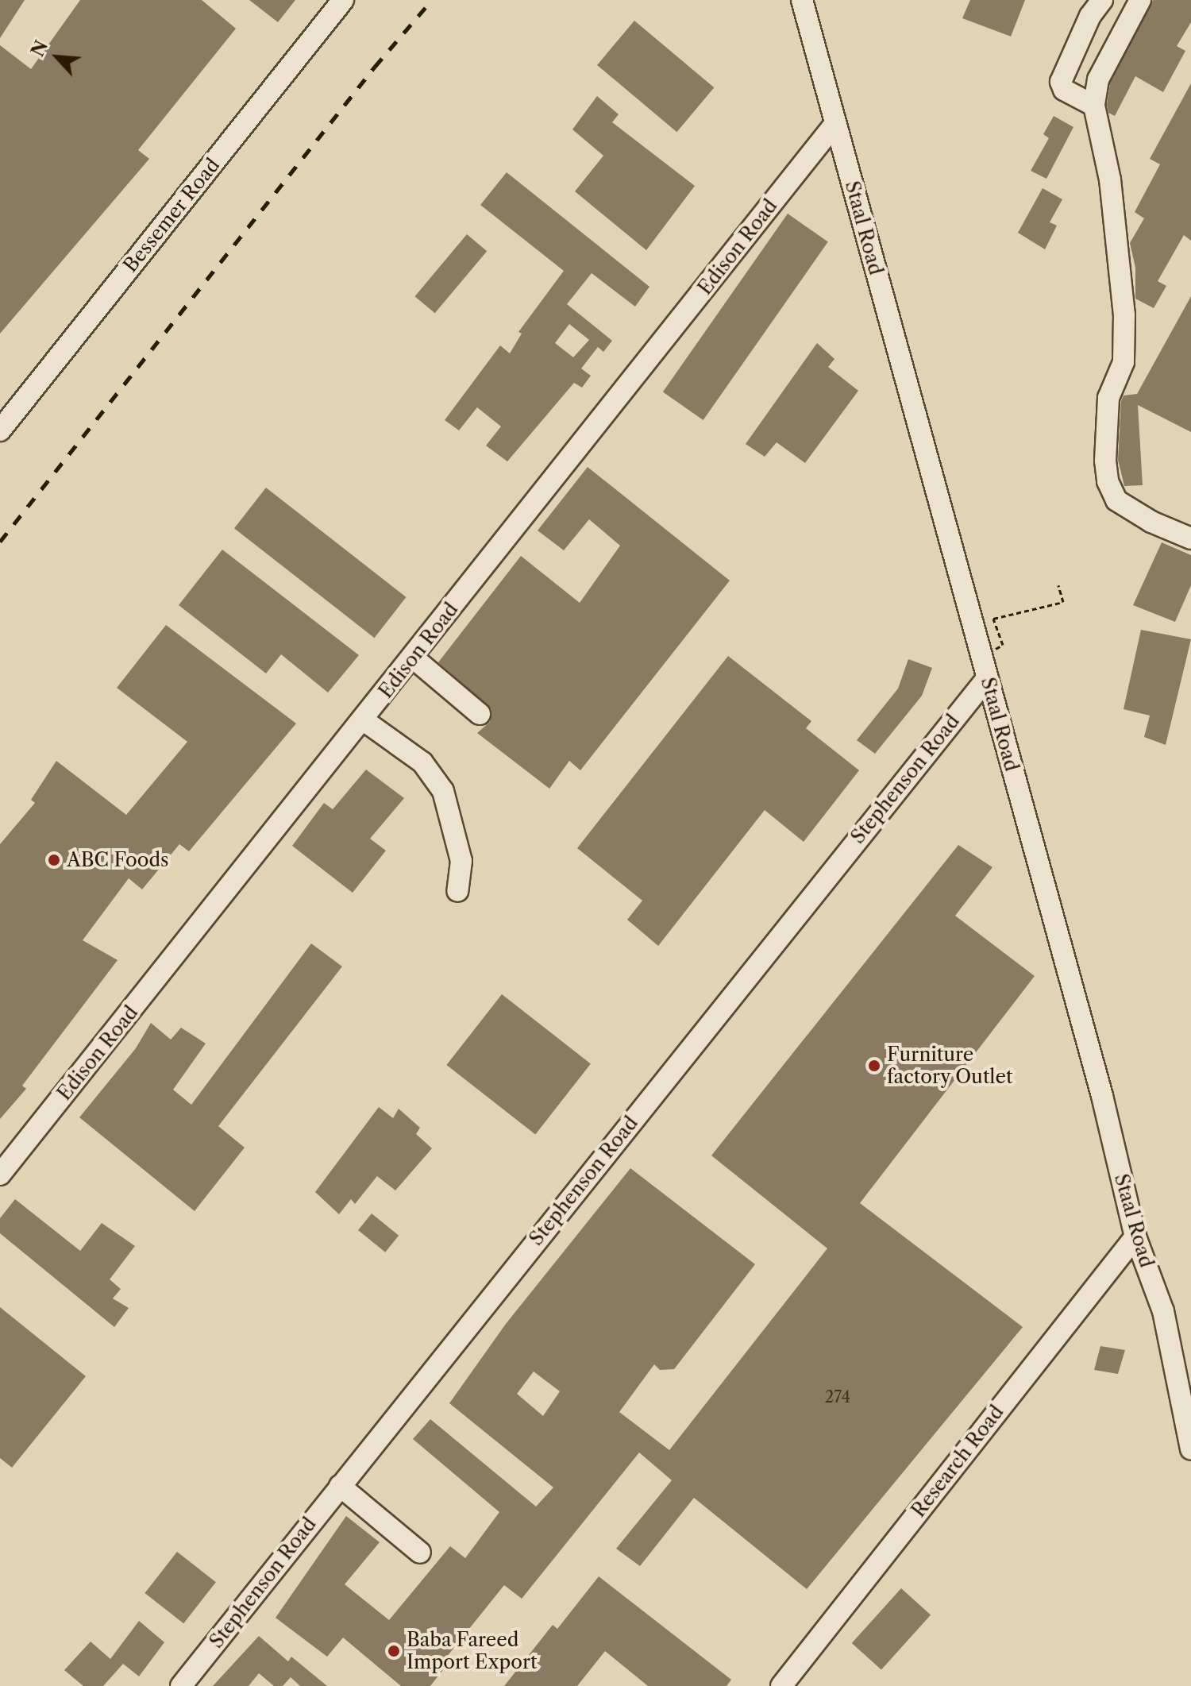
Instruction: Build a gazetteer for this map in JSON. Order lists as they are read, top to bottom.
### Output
{
  "streets": {
    "street": [
      "Bessemer Road",
      "Staal Road",
      "Edison Road",
      "Stephenson Road",
      "Research Road"
    ]
  },
  "crossings": [
    ["Staal Road", "Edison Road"],
    ["Staal Road", "Stephenson Road"],
    ["Staal Road", "Research Road"]
  ],
  "places": ["ABC Foods", "Furniture factory Outlet", "Baba Fareed Import Export"],
  "house_numbers": ["274"],
  "north": "top left"
}
